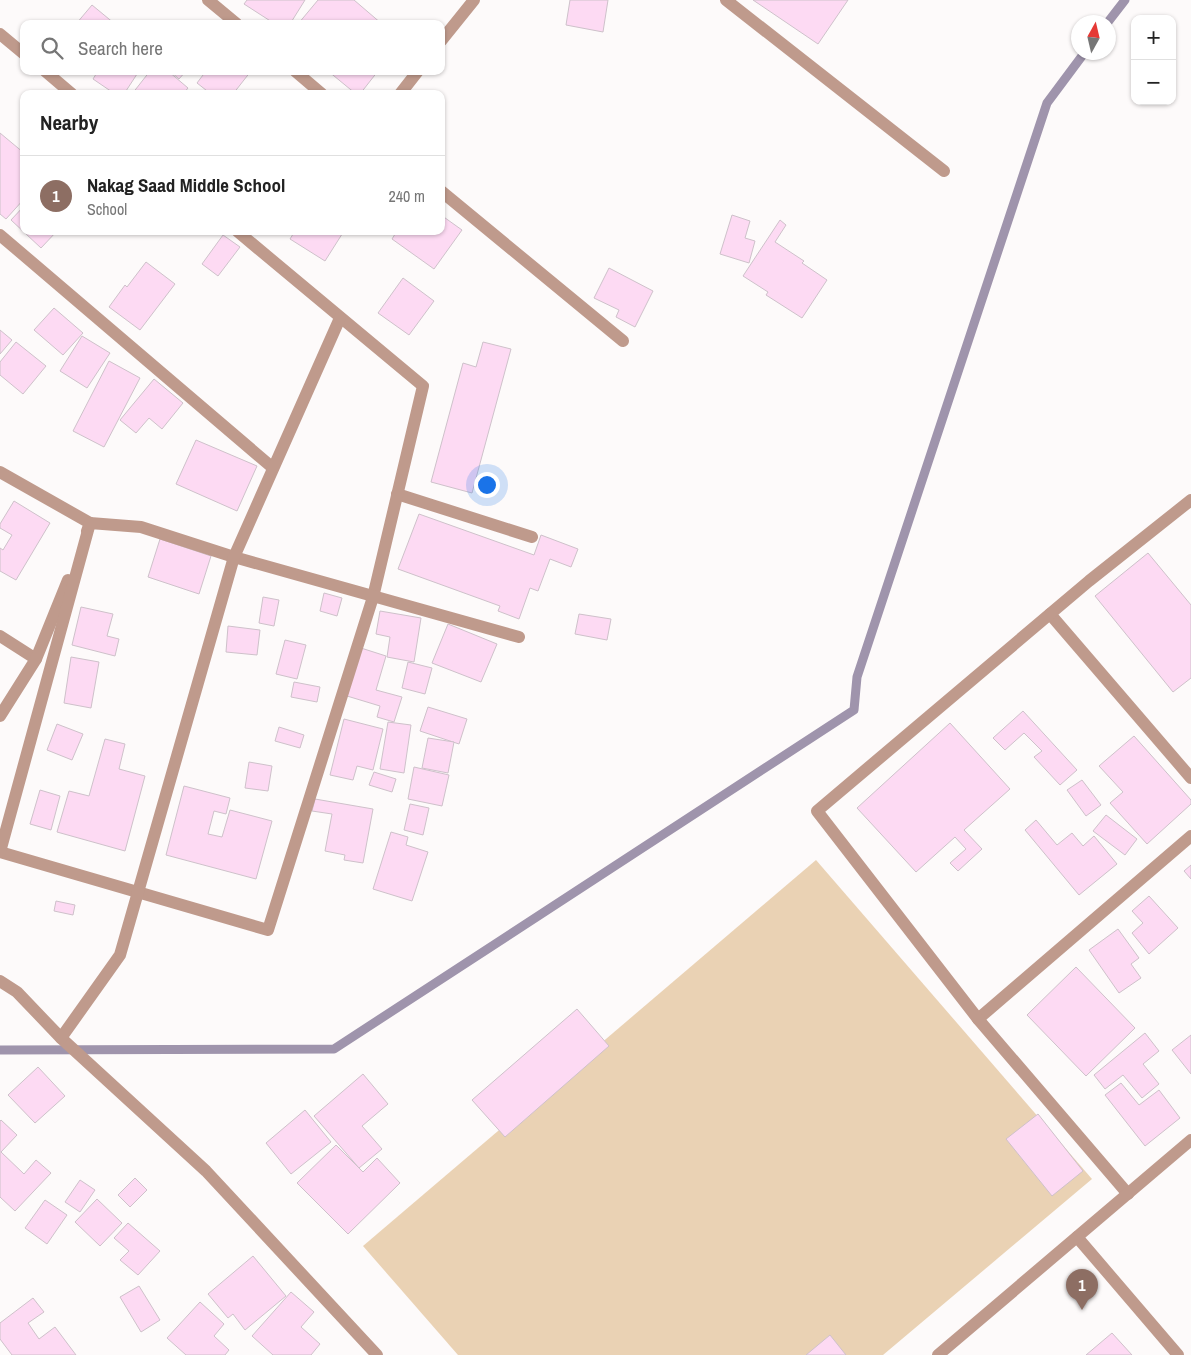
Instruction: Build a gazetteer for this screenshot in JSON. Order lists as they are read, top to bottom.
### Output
{
  "north": "top",
  "page": {
    "map_buttons": ["+", "−"],
    "search": "Search here",
    "heading": "Nearby",
    "list": [
      {
        "mark": "1",
        "name": "Nakag Saad Middle School",
        "note": "School",
        "value": "240 m"
      }
    ],
    "pins": "1"
  }
}
